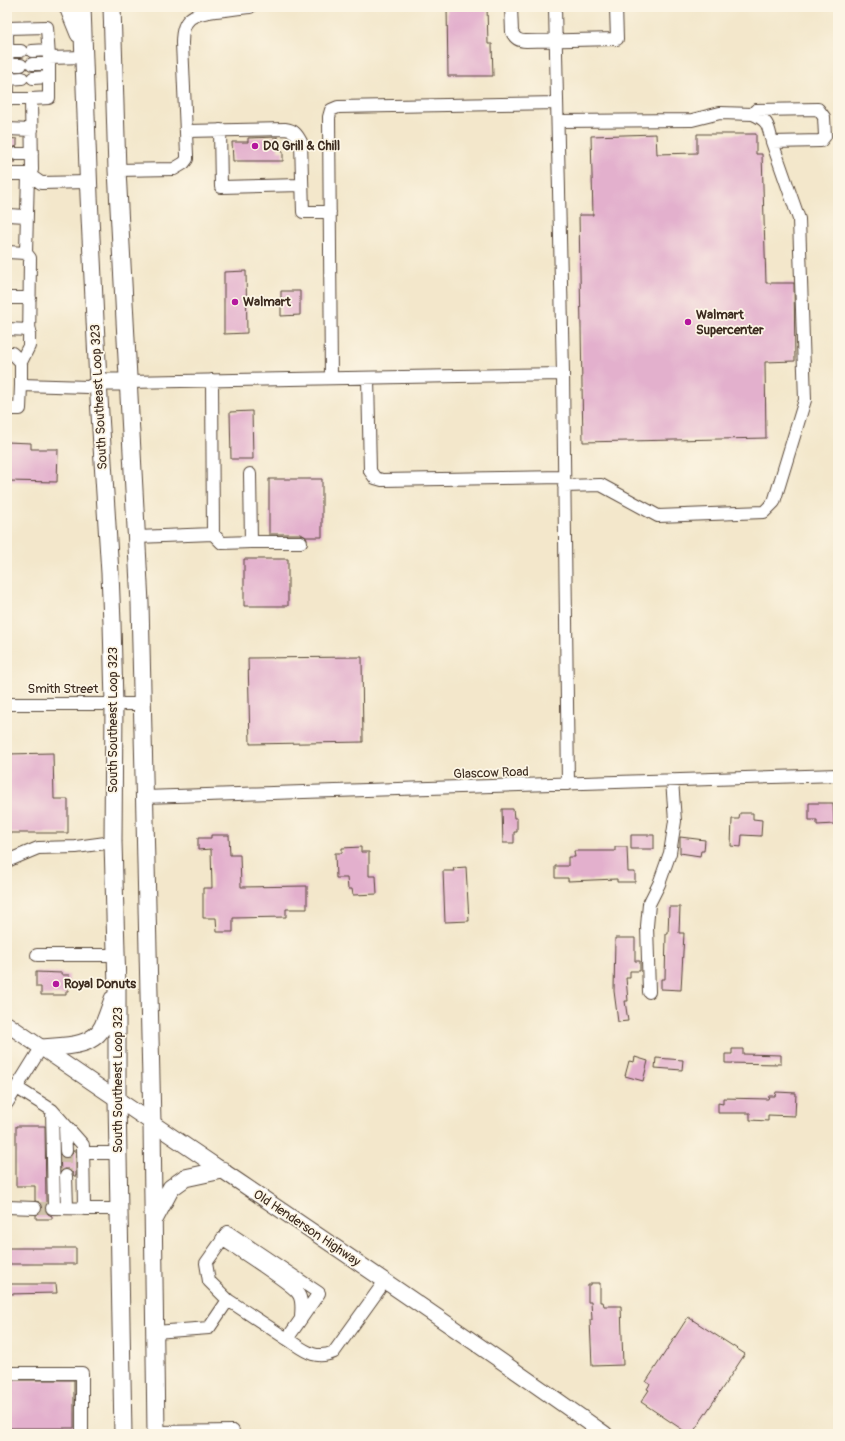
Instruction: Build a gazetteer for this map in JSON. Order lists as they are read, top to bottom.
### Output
{
  "streets": {
    "highway": ["South Southeast Loop 323"],
    "main road": ["Old Henderson Highway"],
    "street": ["Smith Street", "Glascow Road"]
  },
  "crossings": [
    ["South Southeast Loop 323", "Smith Street"],
    ["South Southeast Loop 323", "Old Henderson Highway"]
  ],
  "places": [
    "DQ Grill & Chill",
    "Walmart",
    "Walmart Supercenter",
    "Royal Donuts"
  ]
}
